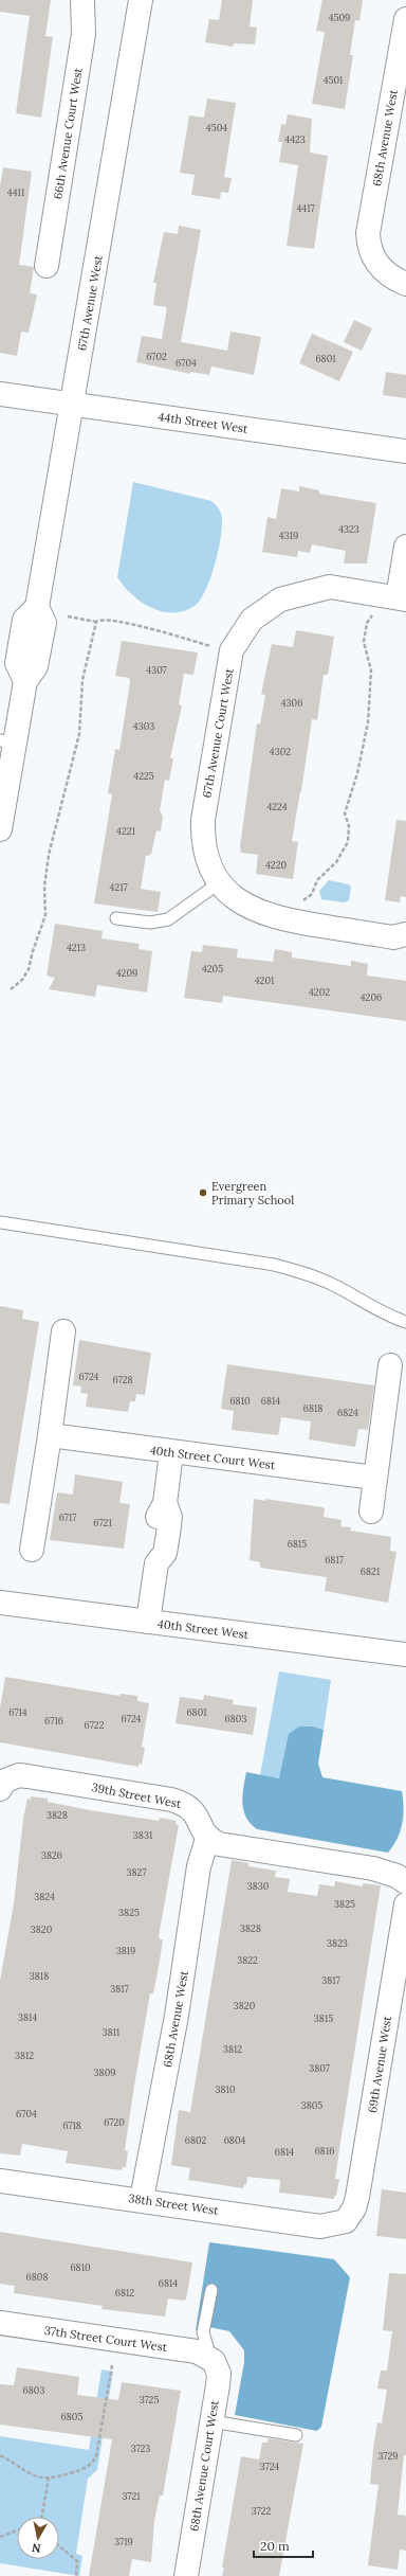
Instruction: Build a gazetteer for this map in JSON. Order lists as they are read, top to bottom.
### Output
{
  "streets": {
    "street": [
      "66th Avenue Court West",
      "68th Avenue West",
      "67th Avenue West",
      "44th Street West",
      "67th Avenue Court West",
      "40th Street Court West",
      "40th Street West",
      "39th Street West",
      "69th Avenue West",
      "38th Street West",
      "37th Street Court West",
      "68th Avenue Court West"
    ]
  },
  "crossings": [
    ["68th Avenue West", "39th Street West"],
    ["68th Avenue West", "38th Street West"],
    ["67th Avenue West", "44th Street West"],
    ["69th Avenue West", "38th Street West"],
    ["37th Street Court West", "68th Avenue Court West"]
  ],
  "places": ["Evergreen Primary School"],
  "house_numbers": [
    "4509",
    "4501",
    "4504",
    "4423",
    "4411",
    "4417",
    "6702",
    "6801",
    "6704",
    "4323",
    "4319",
    "4307",
    "4306",
    "4303",
    "4302",
    "4225",
    "4224",
    "4221",
    "4220",
    "4217",
    "4213",
    "4205",
    "4209",
    "4201",
    "4202",
    "4206",
    "6724",
    "6728",
    "6810",
    "6814",
    "6818",
    "6824",
    "6717",
    "6721",
    "6815",
    "6817",
    "6821",
    "6714",
    "6801",
    "6724",
    "6803",
    "6716",
    "6722",
    "3828",
    "3831",
    "3826",
    "3827",
    "3830",
    "3824",
    "3825",
    "3825",
    "3828",
    "3820",
    "3823",
    "3819",
    "3822",
    "3818",
    "3817",
    "3817",
    "3820",
    "3814",
    "3815",
    "3811",
    "3812",
    "3812",
    "3807",
    "3809",
    "3810",
    "3805",
    "6704",
    "6720",
    "6718",
    "6802",
    "6804",
    "6816",
    "6814",
    "6810",
    "6808",
    "6814",
    "6812",
    "6803",
    "3725",
    "6805",
    "3723",
    "3729",
    "3724",
    "3721",
    "3722",
    "3719"
  ],
  "scale_bar": "20 m",
  "north": "bottom"
}
